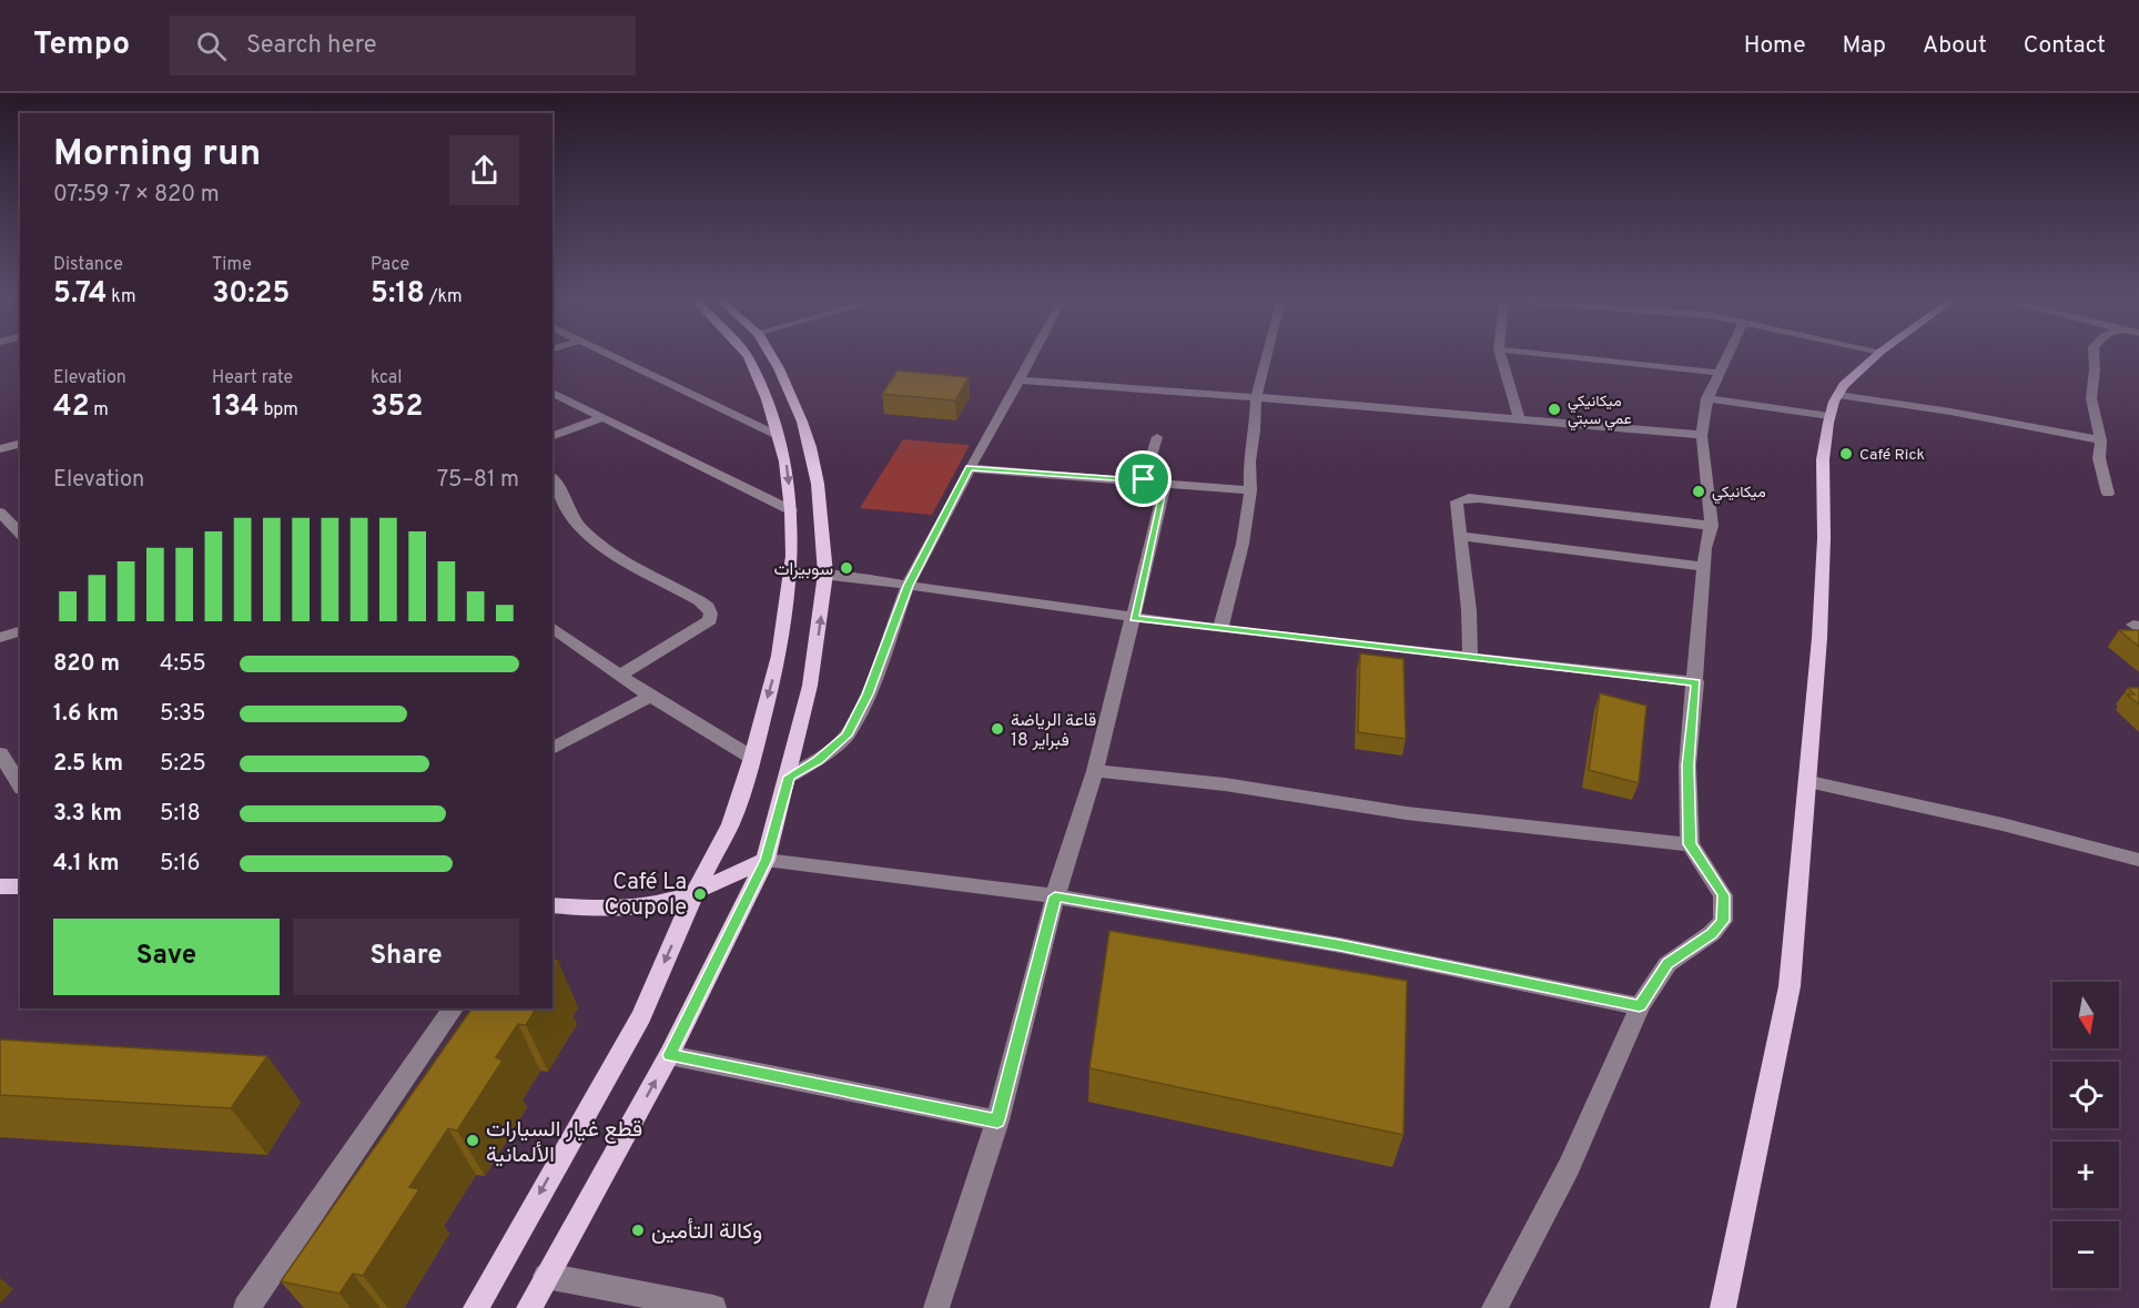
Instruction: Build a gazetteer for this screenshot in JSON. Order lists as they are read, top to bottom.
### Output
{
  "places": [
    "ميكانيكي عمي سبتي",
    "Café Rick",
    "ميكانيكي",
    "سوبيرات",
    "قاعة الرياضة 18 فبراير",
    "Café La Coupole",
    "قطع غيار السيارات الألمانية",
    "وكالة التأمين"
  ],
  "north": "bottom",
  "page": {
    "header": "Tempo",
    "search": "Search here",
    "nav": [
      "Home",
      "Map",
      "About",
      "Contact"
    ],
    "heading": ["Morning run", "07:59 · 7 × 820 m"],
    "stats": [
      ["Distance", "5.74 km"],
      ["Time", "30:25"],
      ["Pace", "5:18 /km"],
      ["Elevation", "42 m"],
      ["Heart rate", "134 bpm"],
      ["kcal", "352"]
    ],
    "chart": ["Elevation", "75–81 m"],
    "list": [
      {
        "name": "820 m",
        "note": "4:55"
      },
      {
        "name": "1.6 km",
        "note": "5:35"
      },
      {
        "name": "2.5 km",
        "note": "5:25"
      },
      {
        "name": "3.3 km",
        "note": "5:18"
      },
      {
        "name": "4.1 km",
        "note": "5:16"
      }
    ],
    "buttons": ["Save", "Share"],
    "map_buttons": ["+", "−"]
  }
}
